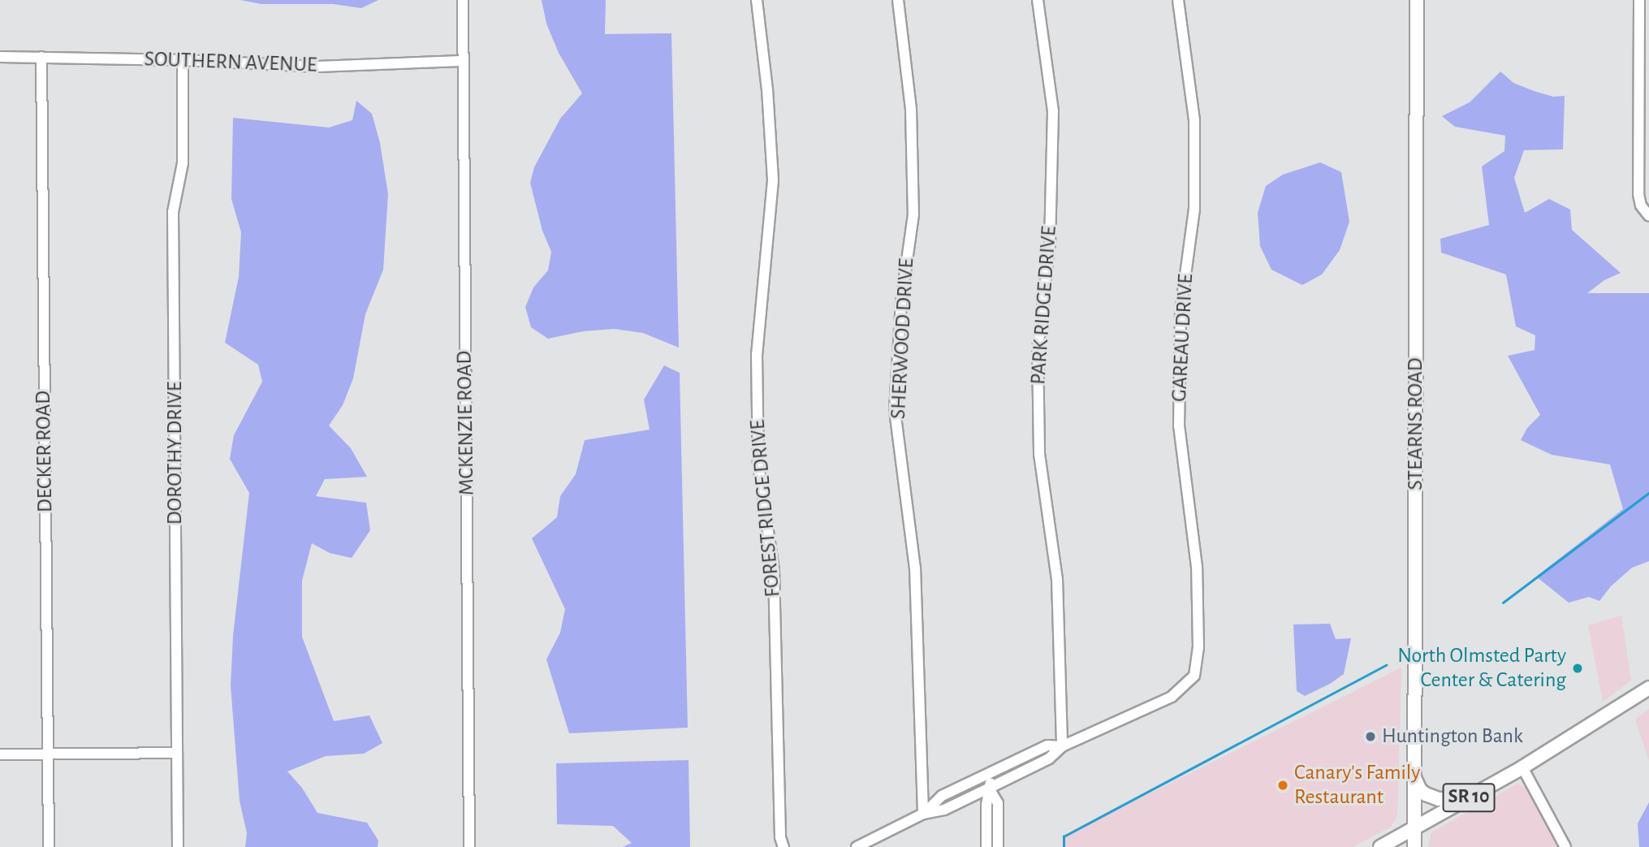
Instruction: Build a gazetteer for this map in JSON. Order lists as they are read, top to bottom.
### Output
{
  "streets": {
    "main road": ["STEARNS ROAD", "SR 10"],
    "street": [
      "SOUTHERN AVENUE",
      "PARK RIDGE DRIVE",
      "GAREAU DRIVE",
      "SHERWOOD DRIVE",
      "MCKENZIE ROAD",
      "DECKER ROAD",
      "DOROTHY DRIVE",
      "FOREST RIDGE DRIVE"
    ]
  },
  "crossings": [
    ["SOUTHERN AVENUE", "MCKENZIE ROAD"],
    ["SOUTHERN AVENUE", "DECKER ROAD"],
    ["SOUTHERN AVENUE", "DOROTHY DRIVE"],
    ["PARK RIDGE DRIVE", "GAREAU DRIVE"],
    ["STEARNS ROAD", "SR 10"]
  ],
  "places": ["North Olmsted Party Center & Catering", "Huntington Bank", "Canary's Family Restaurant"]
}
